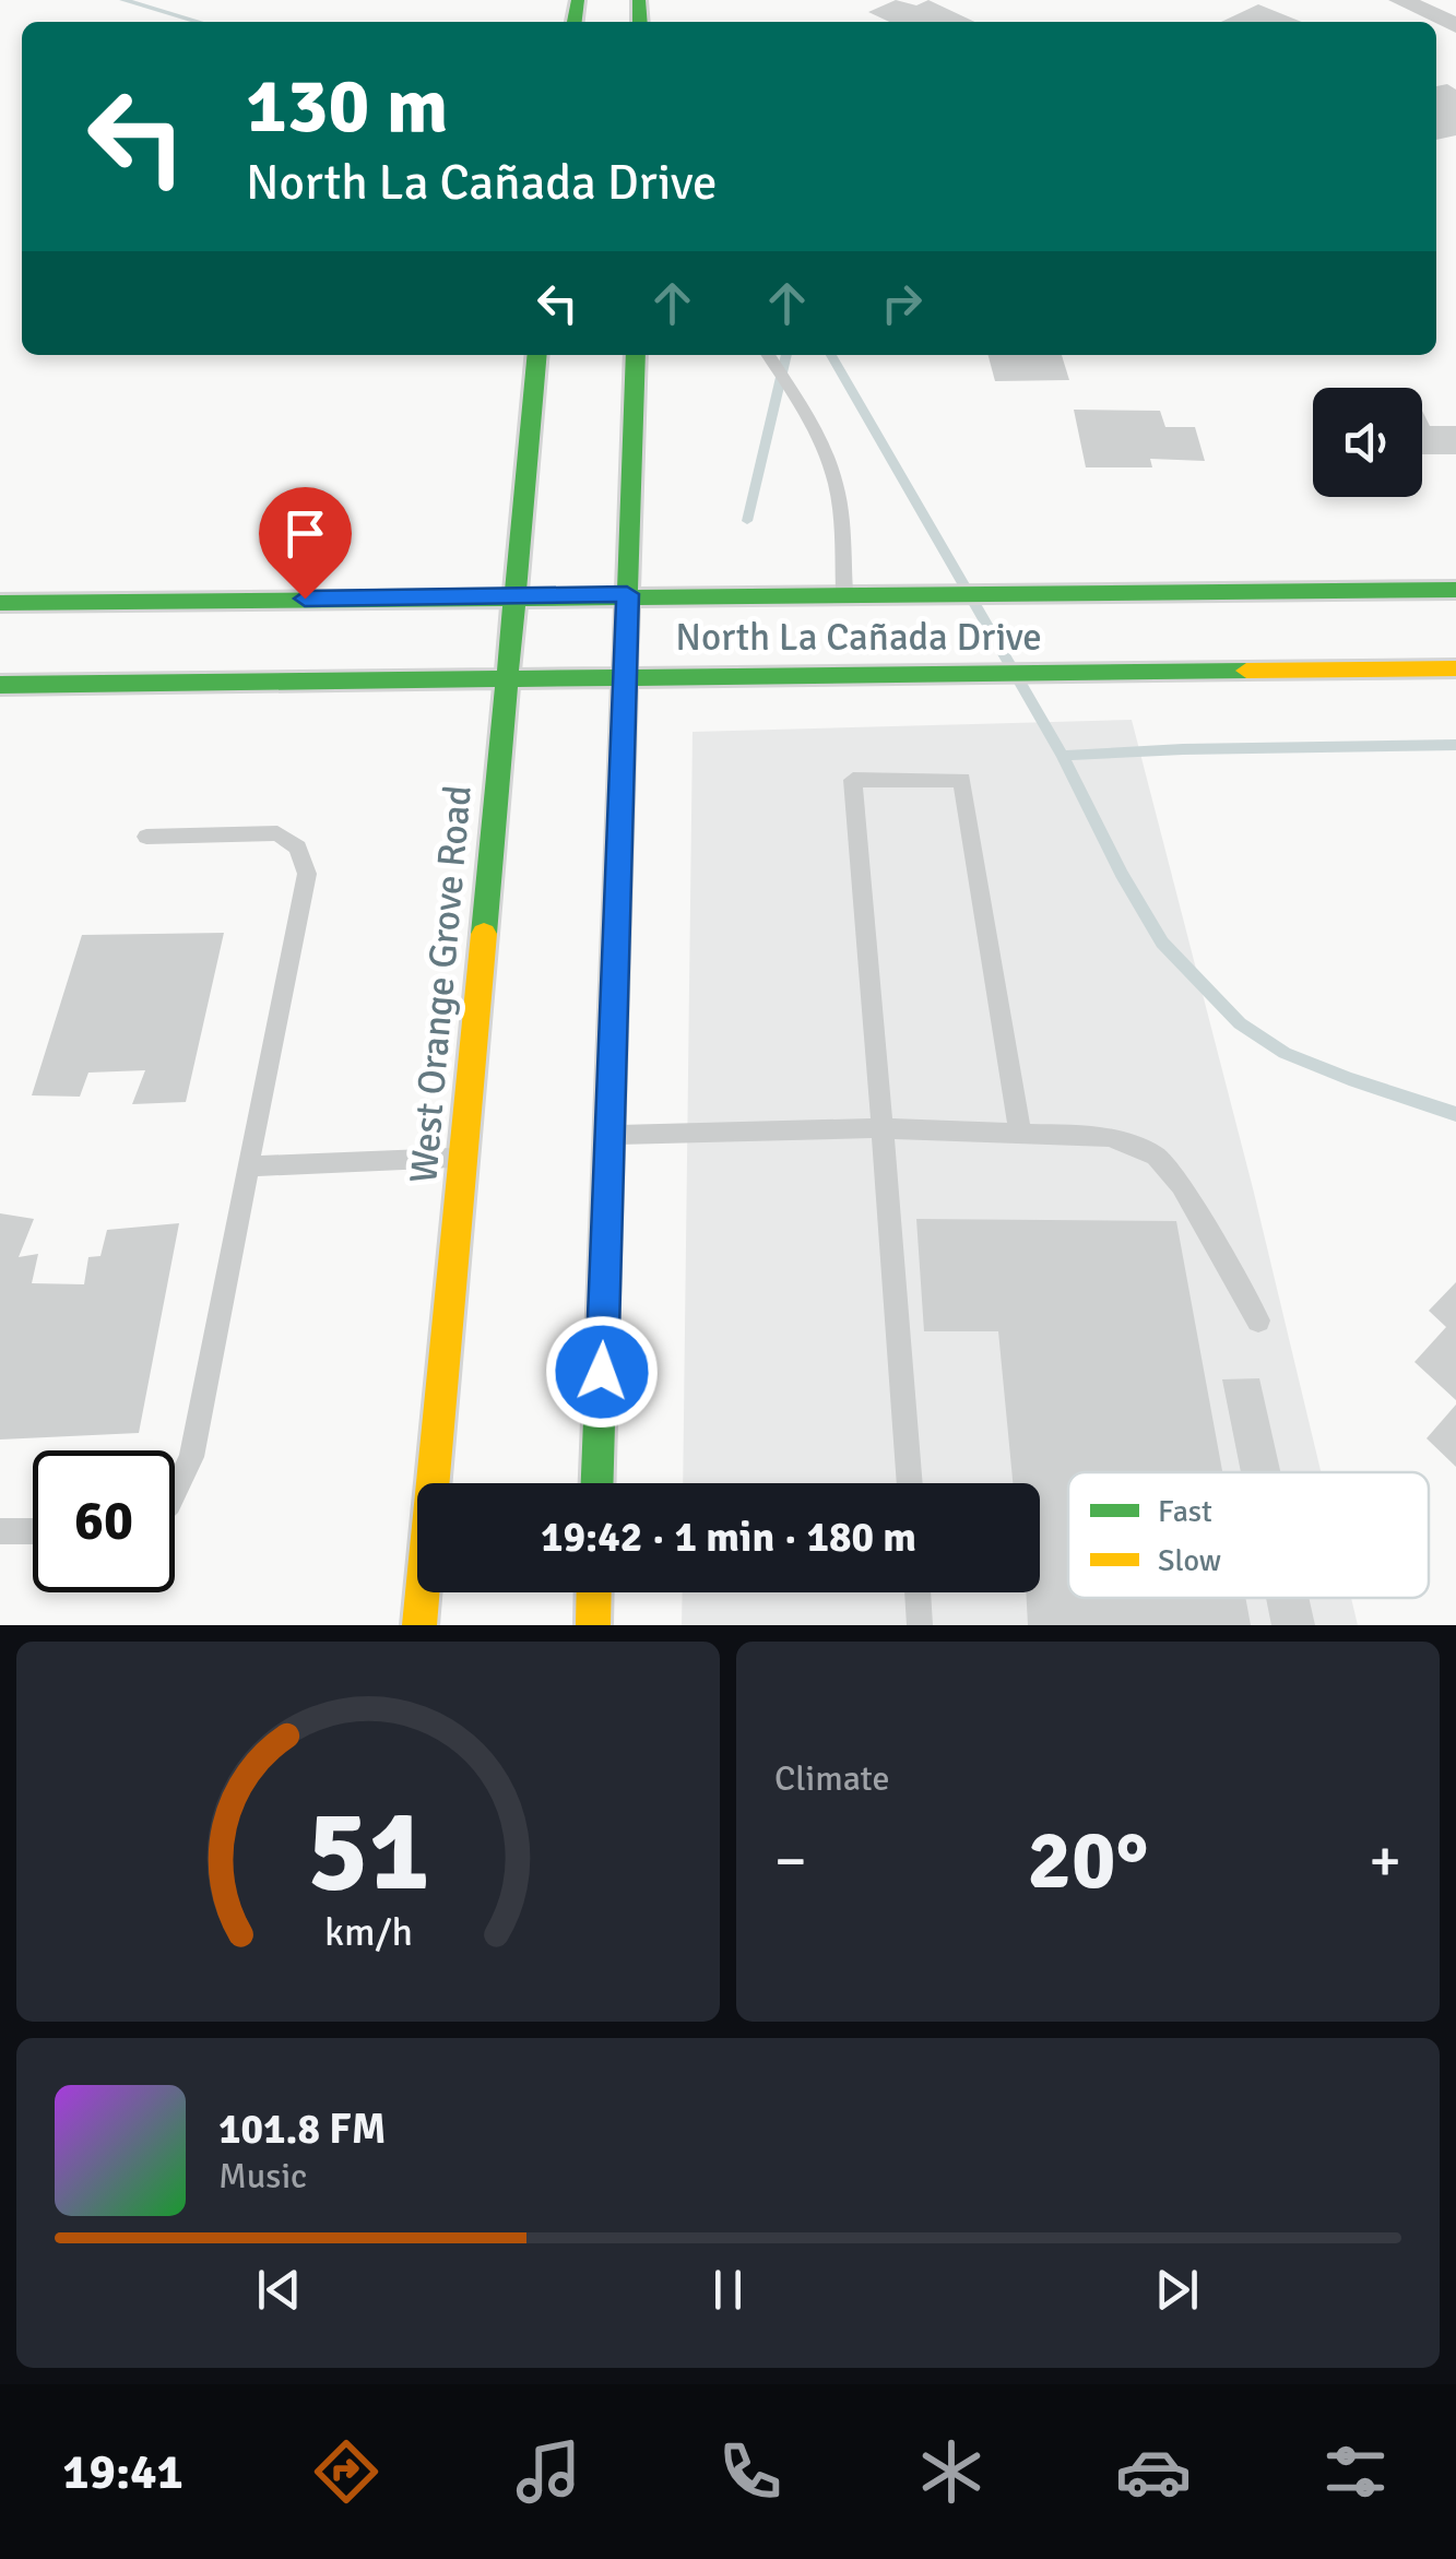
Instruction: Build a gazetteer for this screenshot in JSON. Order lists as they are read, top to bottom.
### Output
{
  "streets": {
    "main road": ["North La Cañada Drive", "West Orange Grove Road"]
  },
  "crossings": [
    ["North La Cañada Drive", "West Orange Grove Road"]
  ],
  "legend": ["Fast", "Slow"],
  "page": {
    "turn": ["130 m", "North La Cañada Drive"],
    "limit": "60",
    "trip": "19:42 · 1 min · 180 m",
    "tile": "Climate",
    "heat": ["−", "20°", "+"],
    "song": ["101.8 FM", "Music"],
    "tabs": "19:41",
    "gauge": ["51", "km/h"]
  }
}
